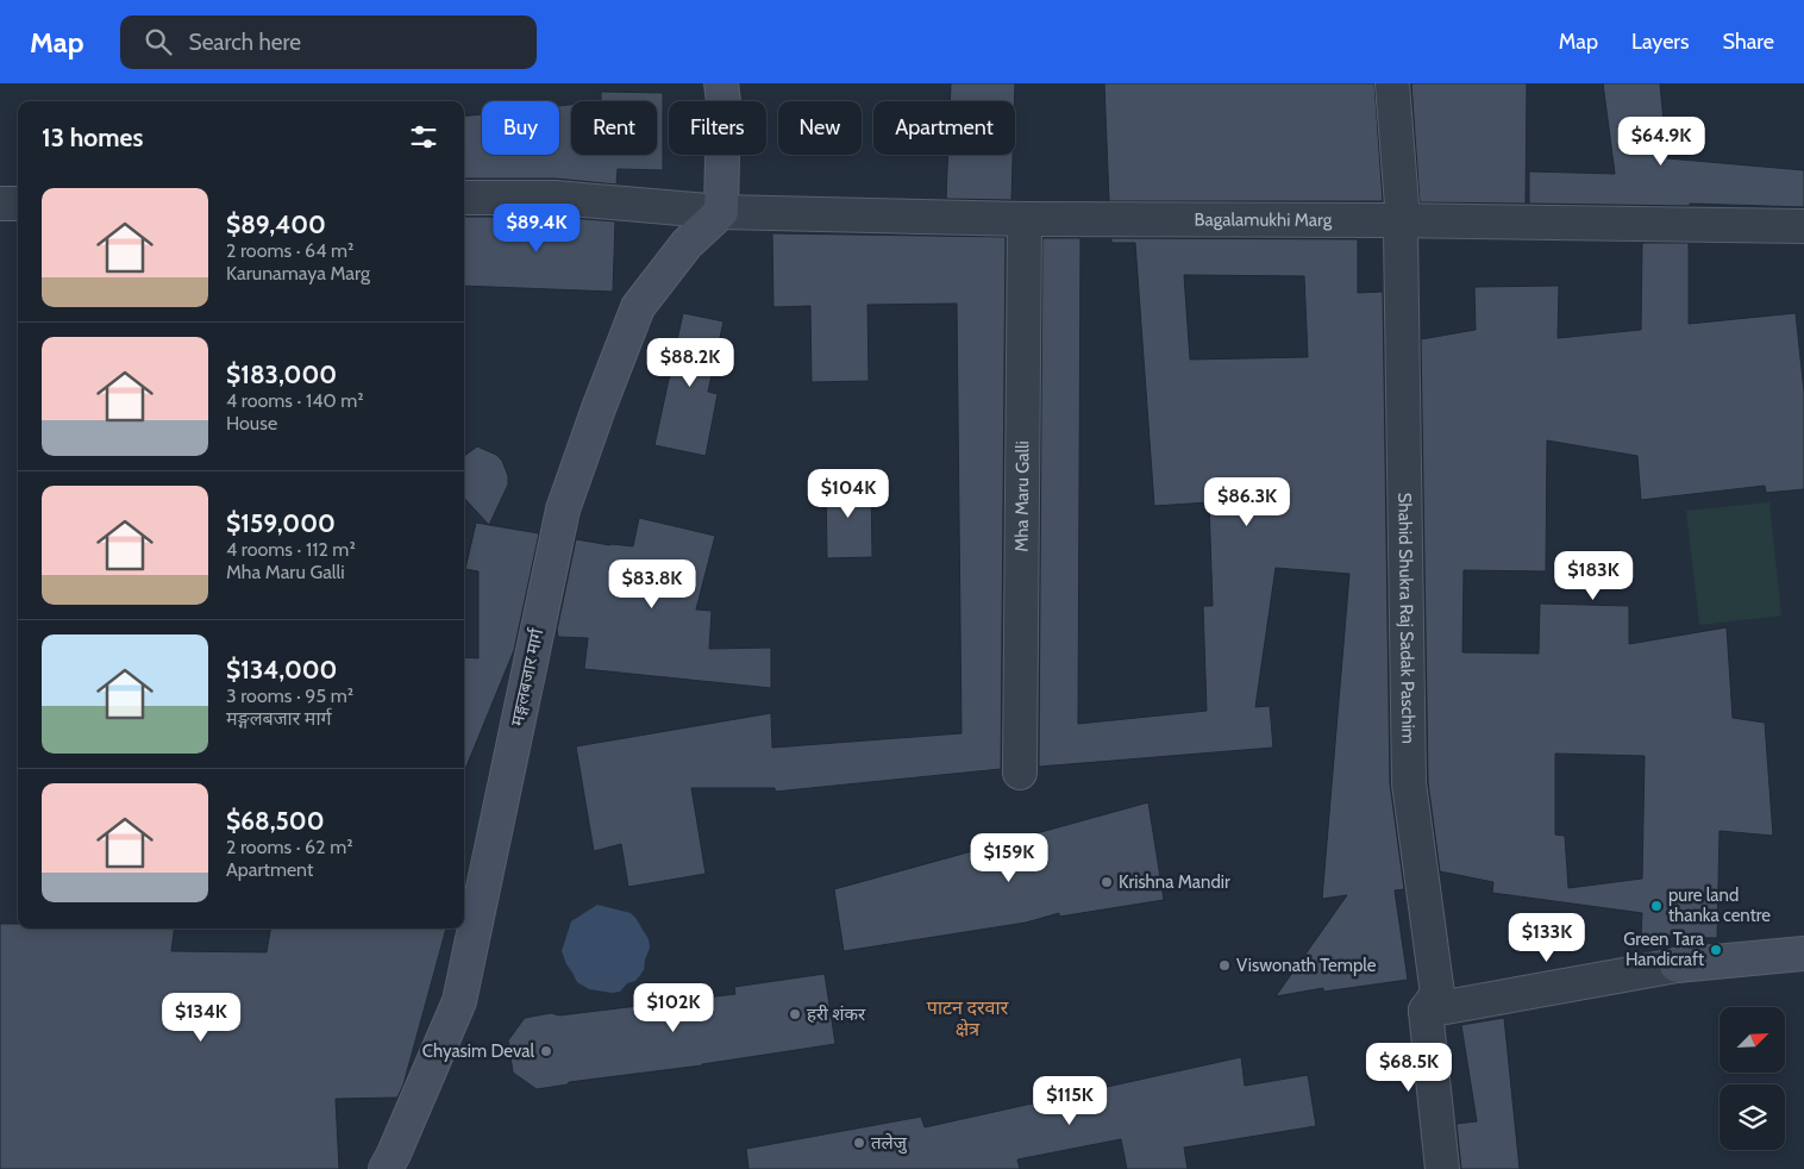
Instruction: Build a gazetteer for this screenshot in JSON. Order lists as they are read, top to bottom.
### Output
{
  "streets": {
    "main road": ["मङ्गलबजार मार्ग"],
    "street": ["Bagalamukhi Marg", "Mha Maru Galli", "Shahid Shukra Raj Sadak Paschim"]
  },
  "crossings": [
    ["Bagalamukhi Marg", "Mha Maru Galli"],
    ["Bagalamukhi Marg", "Shahid Shukra Raj Sadak Paschim"],
    ["Bagalamukhi Marg", "मङ्गलबजार मार्ग"]
  ],
  "districts": ["पाटन दरवार क्षेत्र"],
  "places": [
    "Krishna Mandir",
    "pure land thanka centre",
    "Green Tara Handicraft",
    "Viswonath Temple",
    "हरी शंकर",
    "Chyasim Deval",
    "तलेजु"
  ],
  "north": "top right",
  "page": {
    "header": "Map",
    "search": "Search here",
    "nav": ["Map", "Layers", "Share"],
    "chip": [
      "Buy",
      "Rent",
      "Filters",
      "New",
      "Apartment"
    ],
    "heading": "13 homes",
    "price": [
      "$64.9K",
      "$89.4K",
      "$88.2K",
      "$104K",
      "$86.3K",
      "$183K",
      "$83.8K",
      "$159K",
      "$133K",
      "$102K",
      "$134K",
      "$68.5K",
      "$115K"
    ],
    "list": [
      {
        "name": "$89,400",
        "note": "2 rooms · 64 m² · Karunamaya Marg"
      },
      {
        "name": "$183,000",
        "note": "4 rooms · 140 m² · House"
      },
      {
        "name": "$159,000",
        "note": "4 rooms · 112 m² · Mha Maru Galli"
      },
      {
        "name": "$134,000",
        "note": "3 rooms · 95 m² · मङ्गलबजार मार्ग"
      },
      {
        "name": "$68,500",
        "note": "2 rooms · 62 m² · Apartment"
      }
    ]
  }
}
